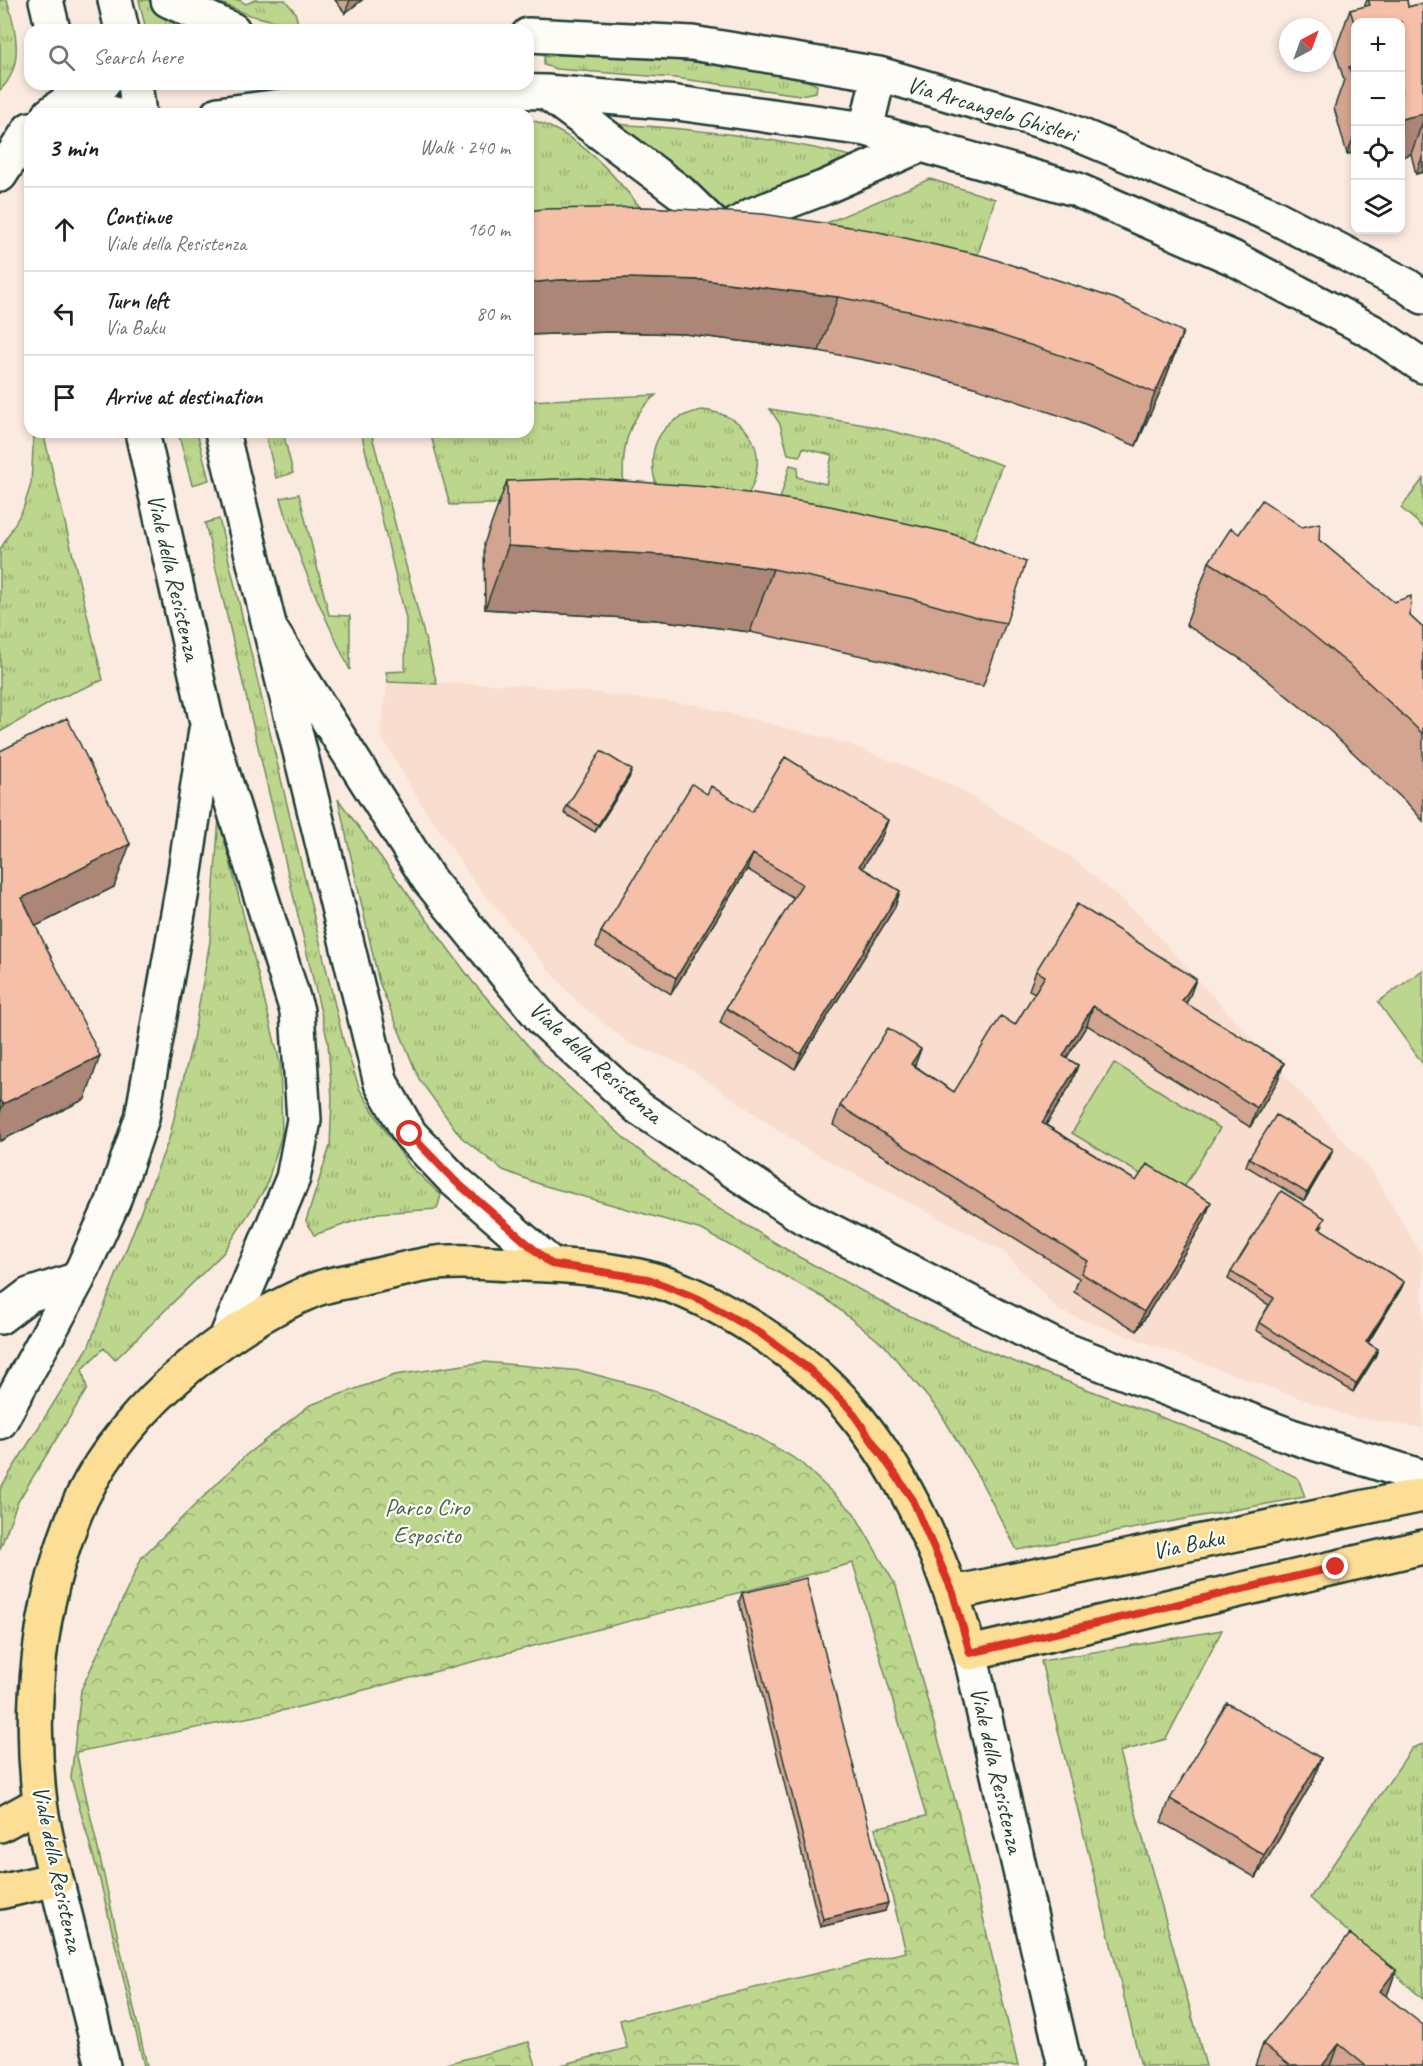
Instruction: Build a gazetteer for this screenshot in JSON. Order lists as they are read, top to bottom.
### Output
{
  "streets": {
    "main road": ["Viale della Resistenza", "Via Baku"],
    "street": ["Via Arcangelo Ghisleri"]
  },
  "crossings": [
    ["Viale della Resistenza", "Via Baku"]
  ],
  "parks": ["Parco Ciro Esposito"],
  "north": "top right",
  "page": {
    "map_buttons": ["+", "−"],
    "search": "Search here",
    "heading": ["3 min", "Walk · 240 m"],
    "list": [
      ["Continue", "Viale della Resistenza", "160 m"],
      ["Turn left", "Via Baku", "80 m"],
      "Arrive at destination"
    ]
  }
}
